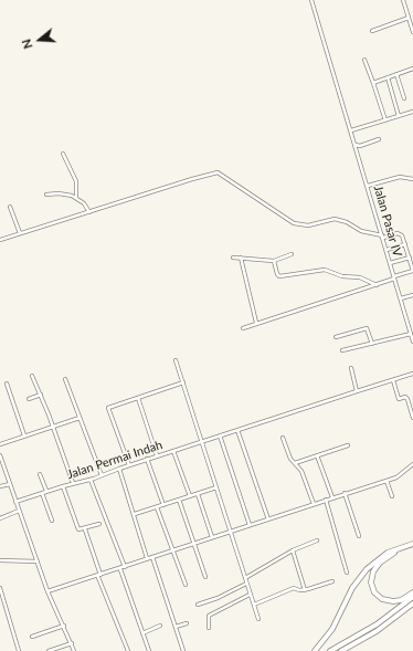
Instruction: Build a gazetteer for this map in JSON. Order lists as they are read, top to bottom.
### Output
{
  "streets": {
    "street": ["Jalan Pasar IV", "Jalan Permai Indah"]
  },
  "north": "left"
}
